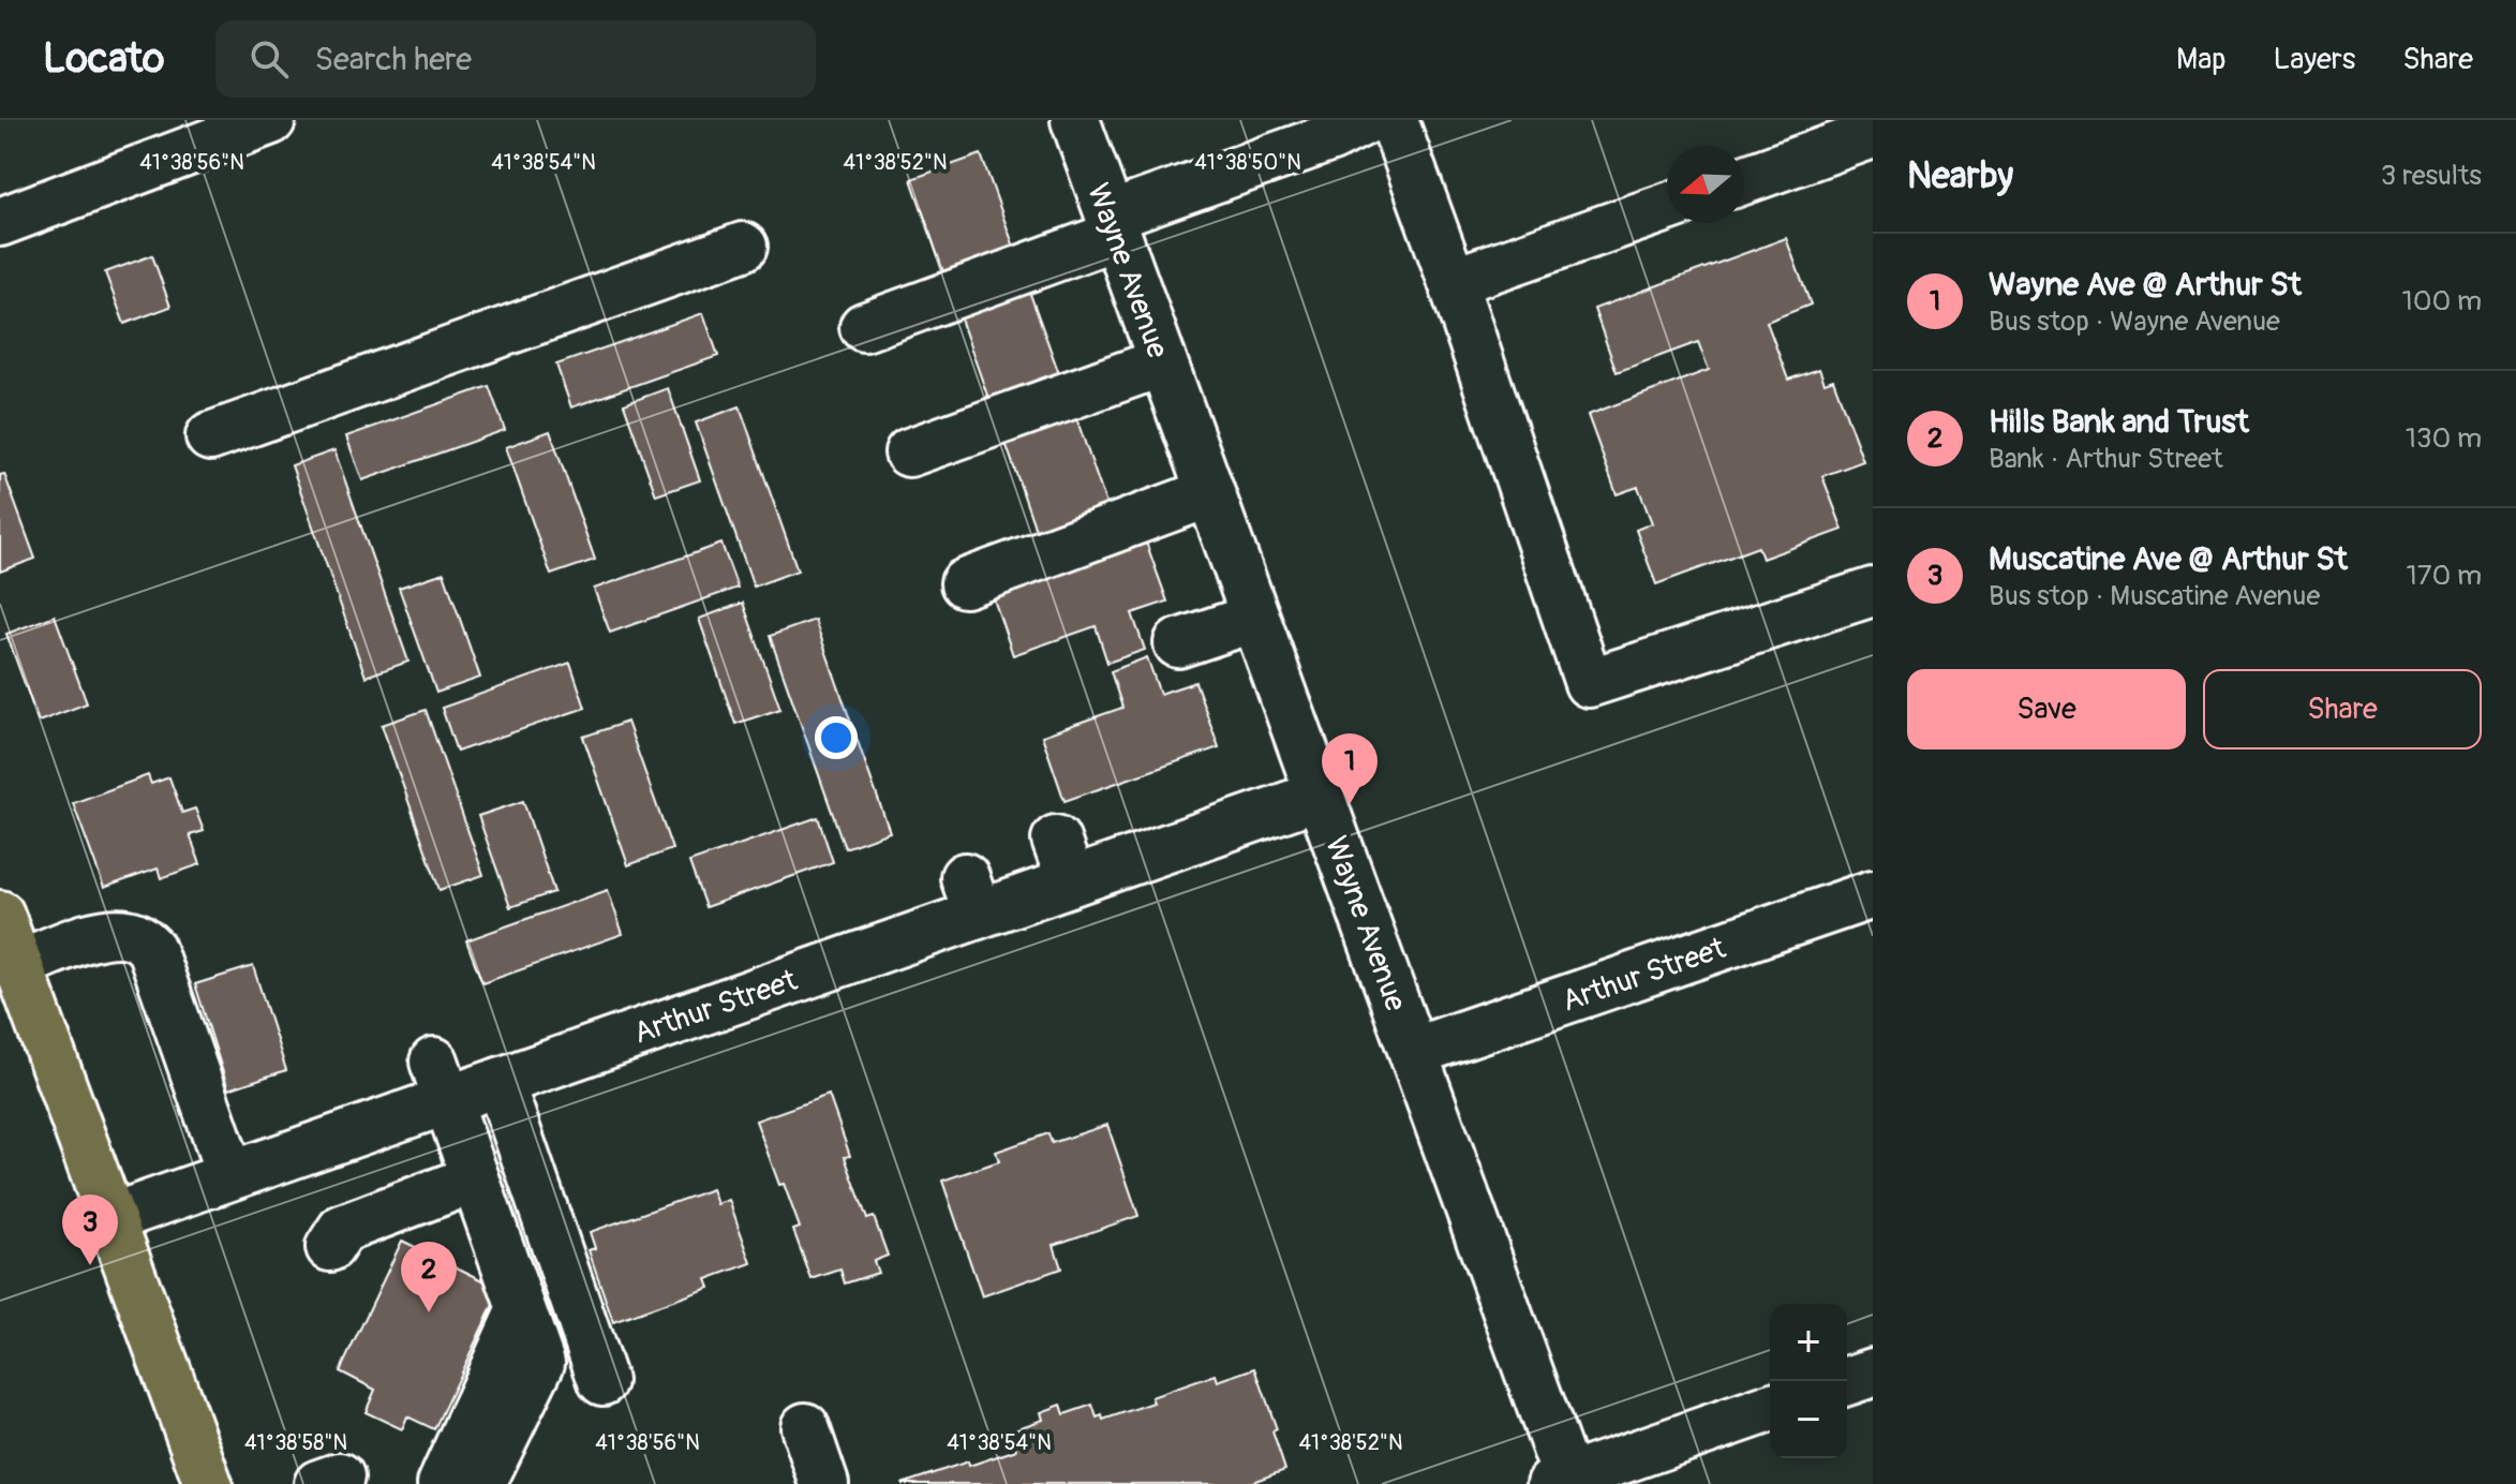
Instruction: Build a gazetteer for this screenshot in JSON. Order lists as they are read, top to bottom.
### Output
{
  "streets": {
    "street": ["Wayne Avenue", "Arthur Street"]
  },
  "crossings": [
    ["Wayne Avenue", "Arthur Street"]
  ],
  "north": "left",
  "page": {
    "header": "Locato",
    "search": "Search here",
    "nav": ["Map", "Layers", "Share"],
    "heading": ["Nearby", "3 results"],
    "list": [
      {
        "mark": "1",
        "name": "Wayne Ave @ Arthur St",
        "note": "Bus stop · Wayne Avenue",
        "value": "100 m"
      },
      {
        "mark": "2",
        "name": "Hills Bank and Trust",
        "note": "Bank · Arthur Street",
        "value": "130 m"
      },
      {
        "mark": "3",
        "name": "Muscatine Ave @ Arthur St",
        "note": "Bus stop · Muscatine Avenue",
        "value": "170 m"
      }
    ],
    "buttons": ["Save", "Share"],
    "pins": ["1", "3", "2"],
    "map_buttons": ["+", "−"]
  },
  "coordinates": [
    "41°38'56\"N",
    "41°38'54\"N",
    "41°38'52\"N",
    "41°38'50\"N",
    "41°38'58\"N"
  ]
}
